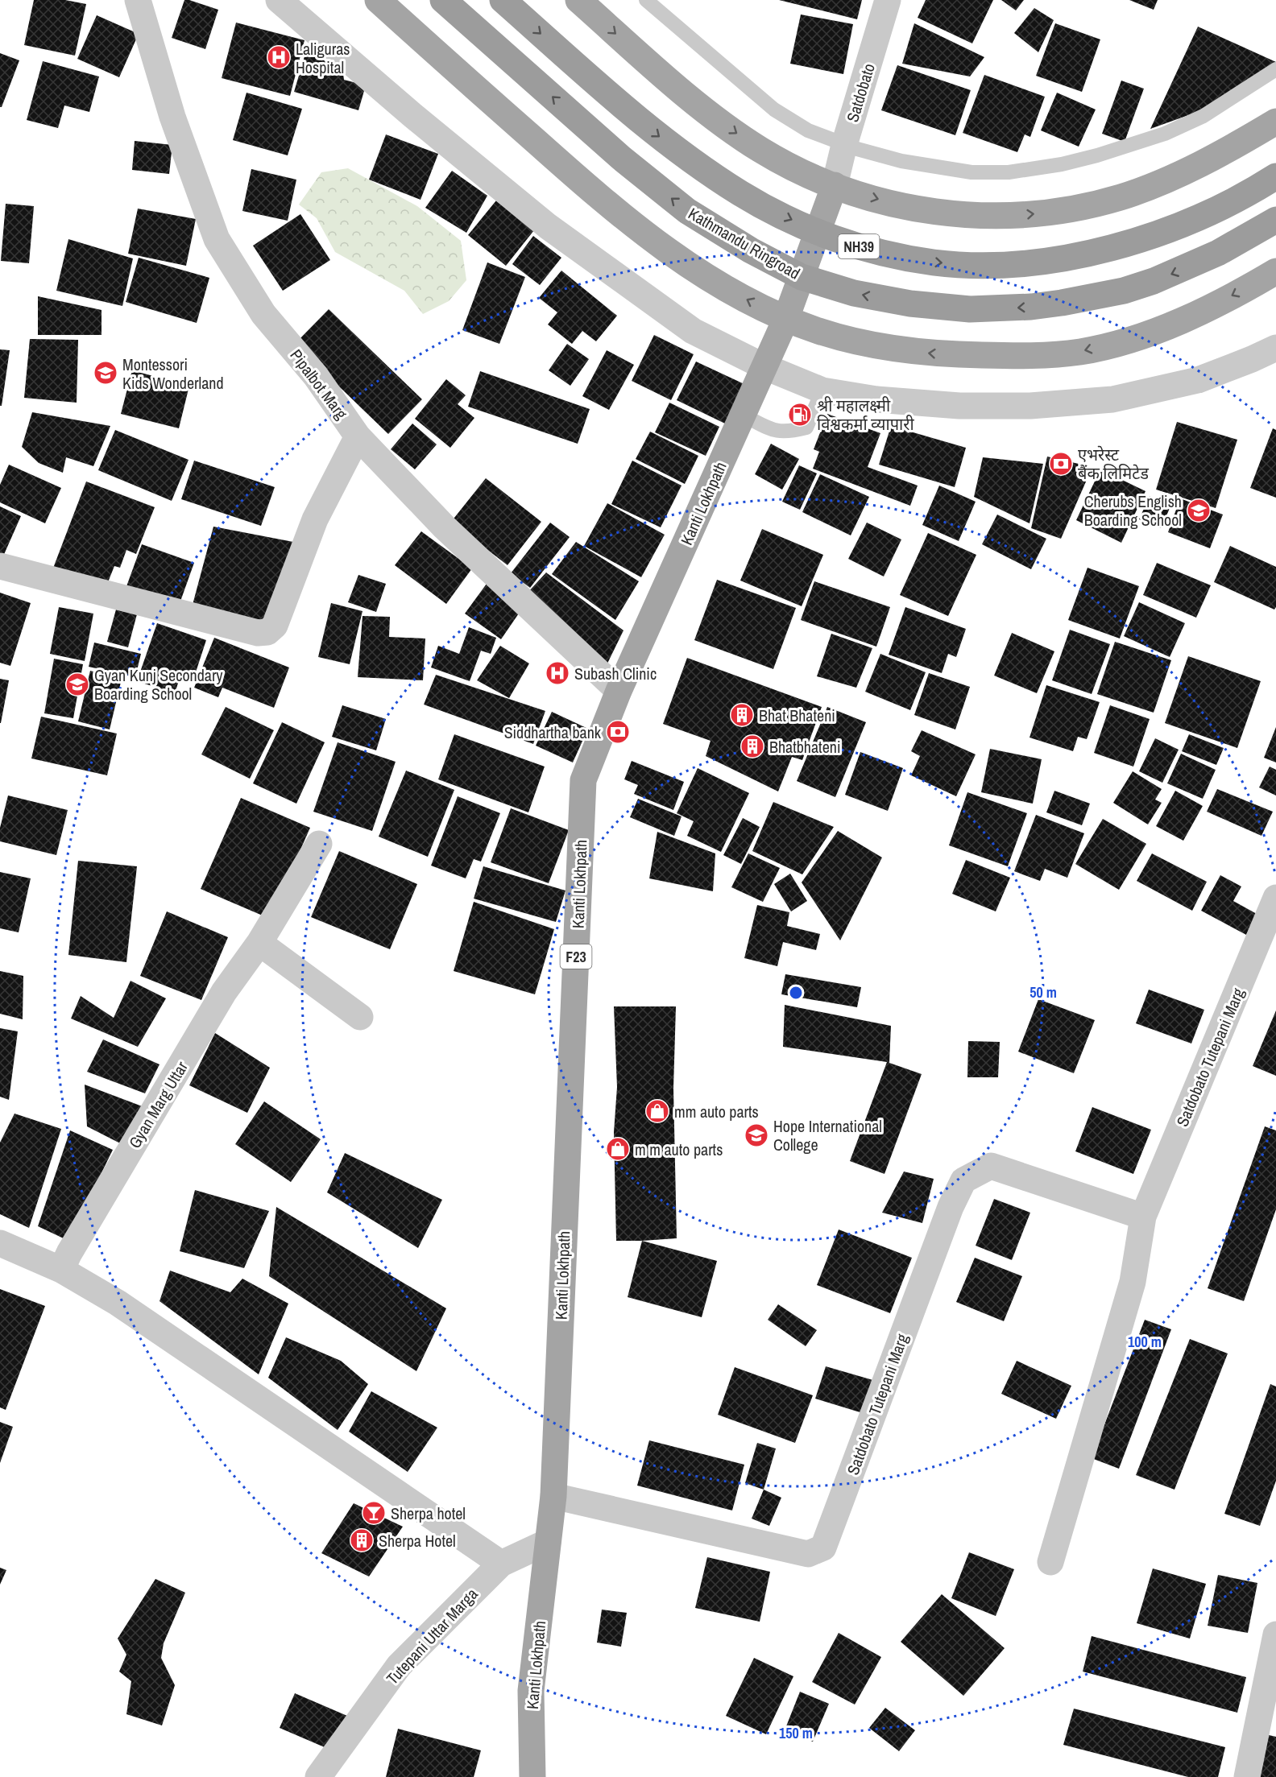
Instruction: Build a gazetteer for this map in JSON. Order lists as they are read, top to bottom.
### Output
{
  "streets": {
    "highway": ["Kathmandu Ringroad", "NH39"],
    "main road": ["Kanti Lokhpath", "F23"],
    "street": [
      "Satdobato",
      "Pipalbot Marg",
      "Satdobato Tutepani Marg",
      "Gyan Marg Uttar",
      "Tutepani Uttar Marga"
    ]
  },
  "crossings": [
    ["Satdobato", "Kanti Lokhpath"],
    ["Kathmandu Ringroad", "Kanti Lokhpath"],
    ["NH39", "Kanti Lokhpath"],
    ["Pipalbot Marg", "Kanti Lokhpath"],
    ["Kanti Lokhpath", "Satdobato Tutepani Marg"],
    ["Kanti Lokhpath", "Tutepani Uttar Marga"]
  ],
  "places": {
    "hospital": ["Laliguras Hospital", "Subash Clinic"],
    "school or university": [
      "Montessori Kids Wonderland",
      "Cherubs English Boarding School",
      "Gyan Kunj Secondary Boarding School",
      "Hope International College"
    ],
    "fuel station": ["श्री महालक्ष्मी विश्वकर्मा व्यापारी"],
    "bank": ["एभरेस्ट बैंक लिमिटेड", "Siddhartha bank"],
    "building": ["Bhat Bhateni", "Bhatbhateni", "Sherpa Hotel"],
    "shop": ["mm auto parts", "m m auto parts"],
    "bar": ["Sherpa hotel"]
  },
  "rings": ["50 m", "100 m", "150 m"]
}
